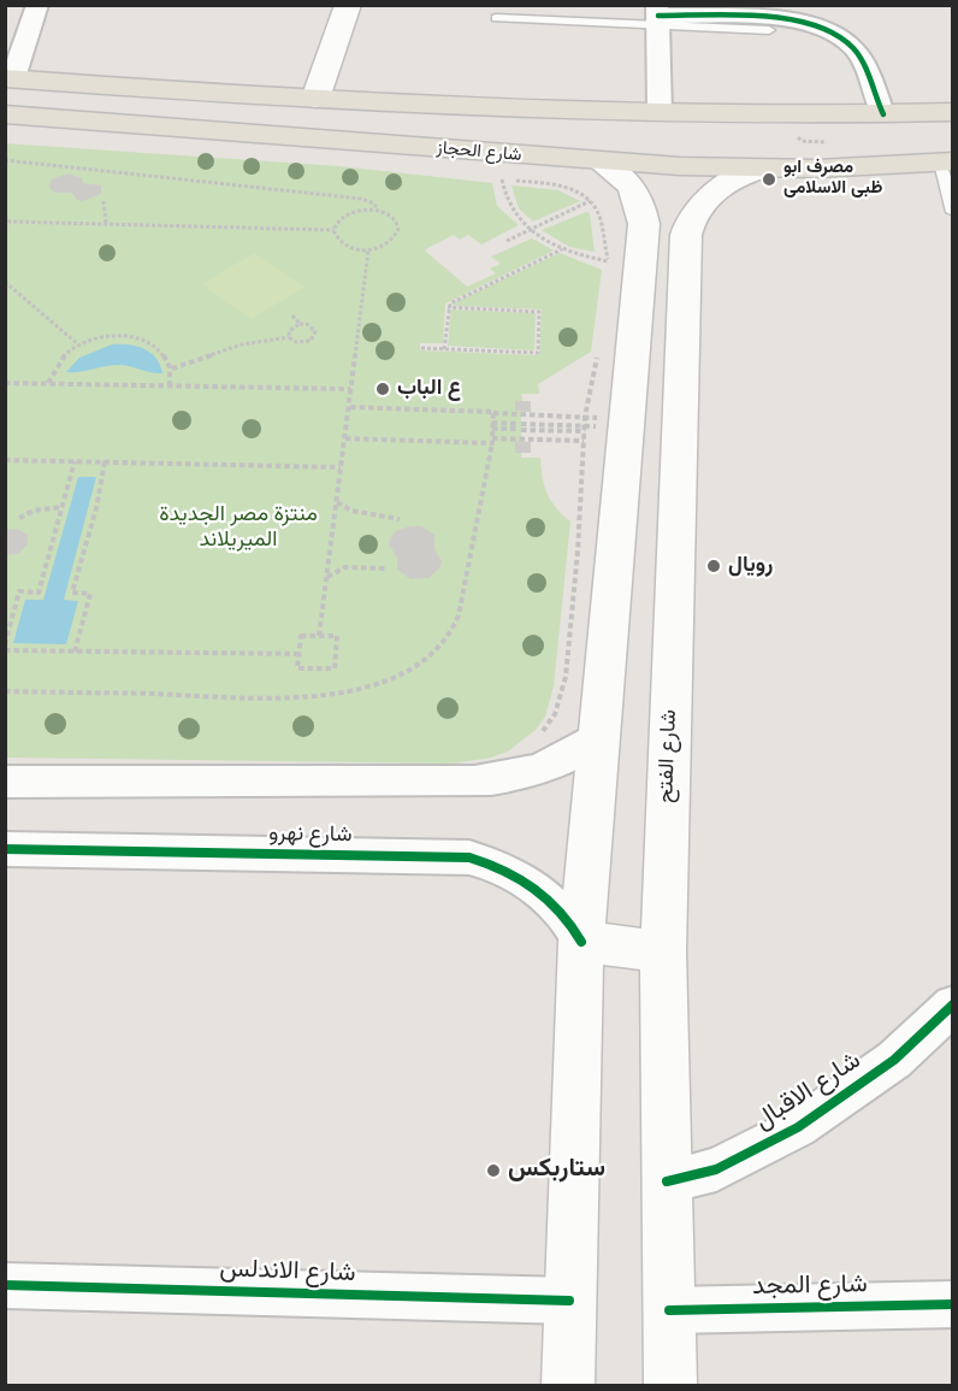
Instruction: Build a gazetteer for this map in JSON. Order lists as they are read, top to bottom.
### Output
{
  "streets": {
    "main road": ["شارع الحجاز", "شارع الفتح"],
    "street": [
      "شارع نهرو",
      "شارع الاقبال",
      "شارع الاندلس",
      "شارع المجد"
    ]
  },
  "crossings": [
    ["شارع الفتح", "شارع الاقبال"],
    ["شارع الفتح", "شارع المجد"]
  ],
  "parks": ["منتزة مصر الجديدة الميريلاند"],
  "places": [
    "مصرف ابو ظبى الاسلامى",
    "ع الباب",
    "رويال",
    "ستاربكس"
  ]
}
